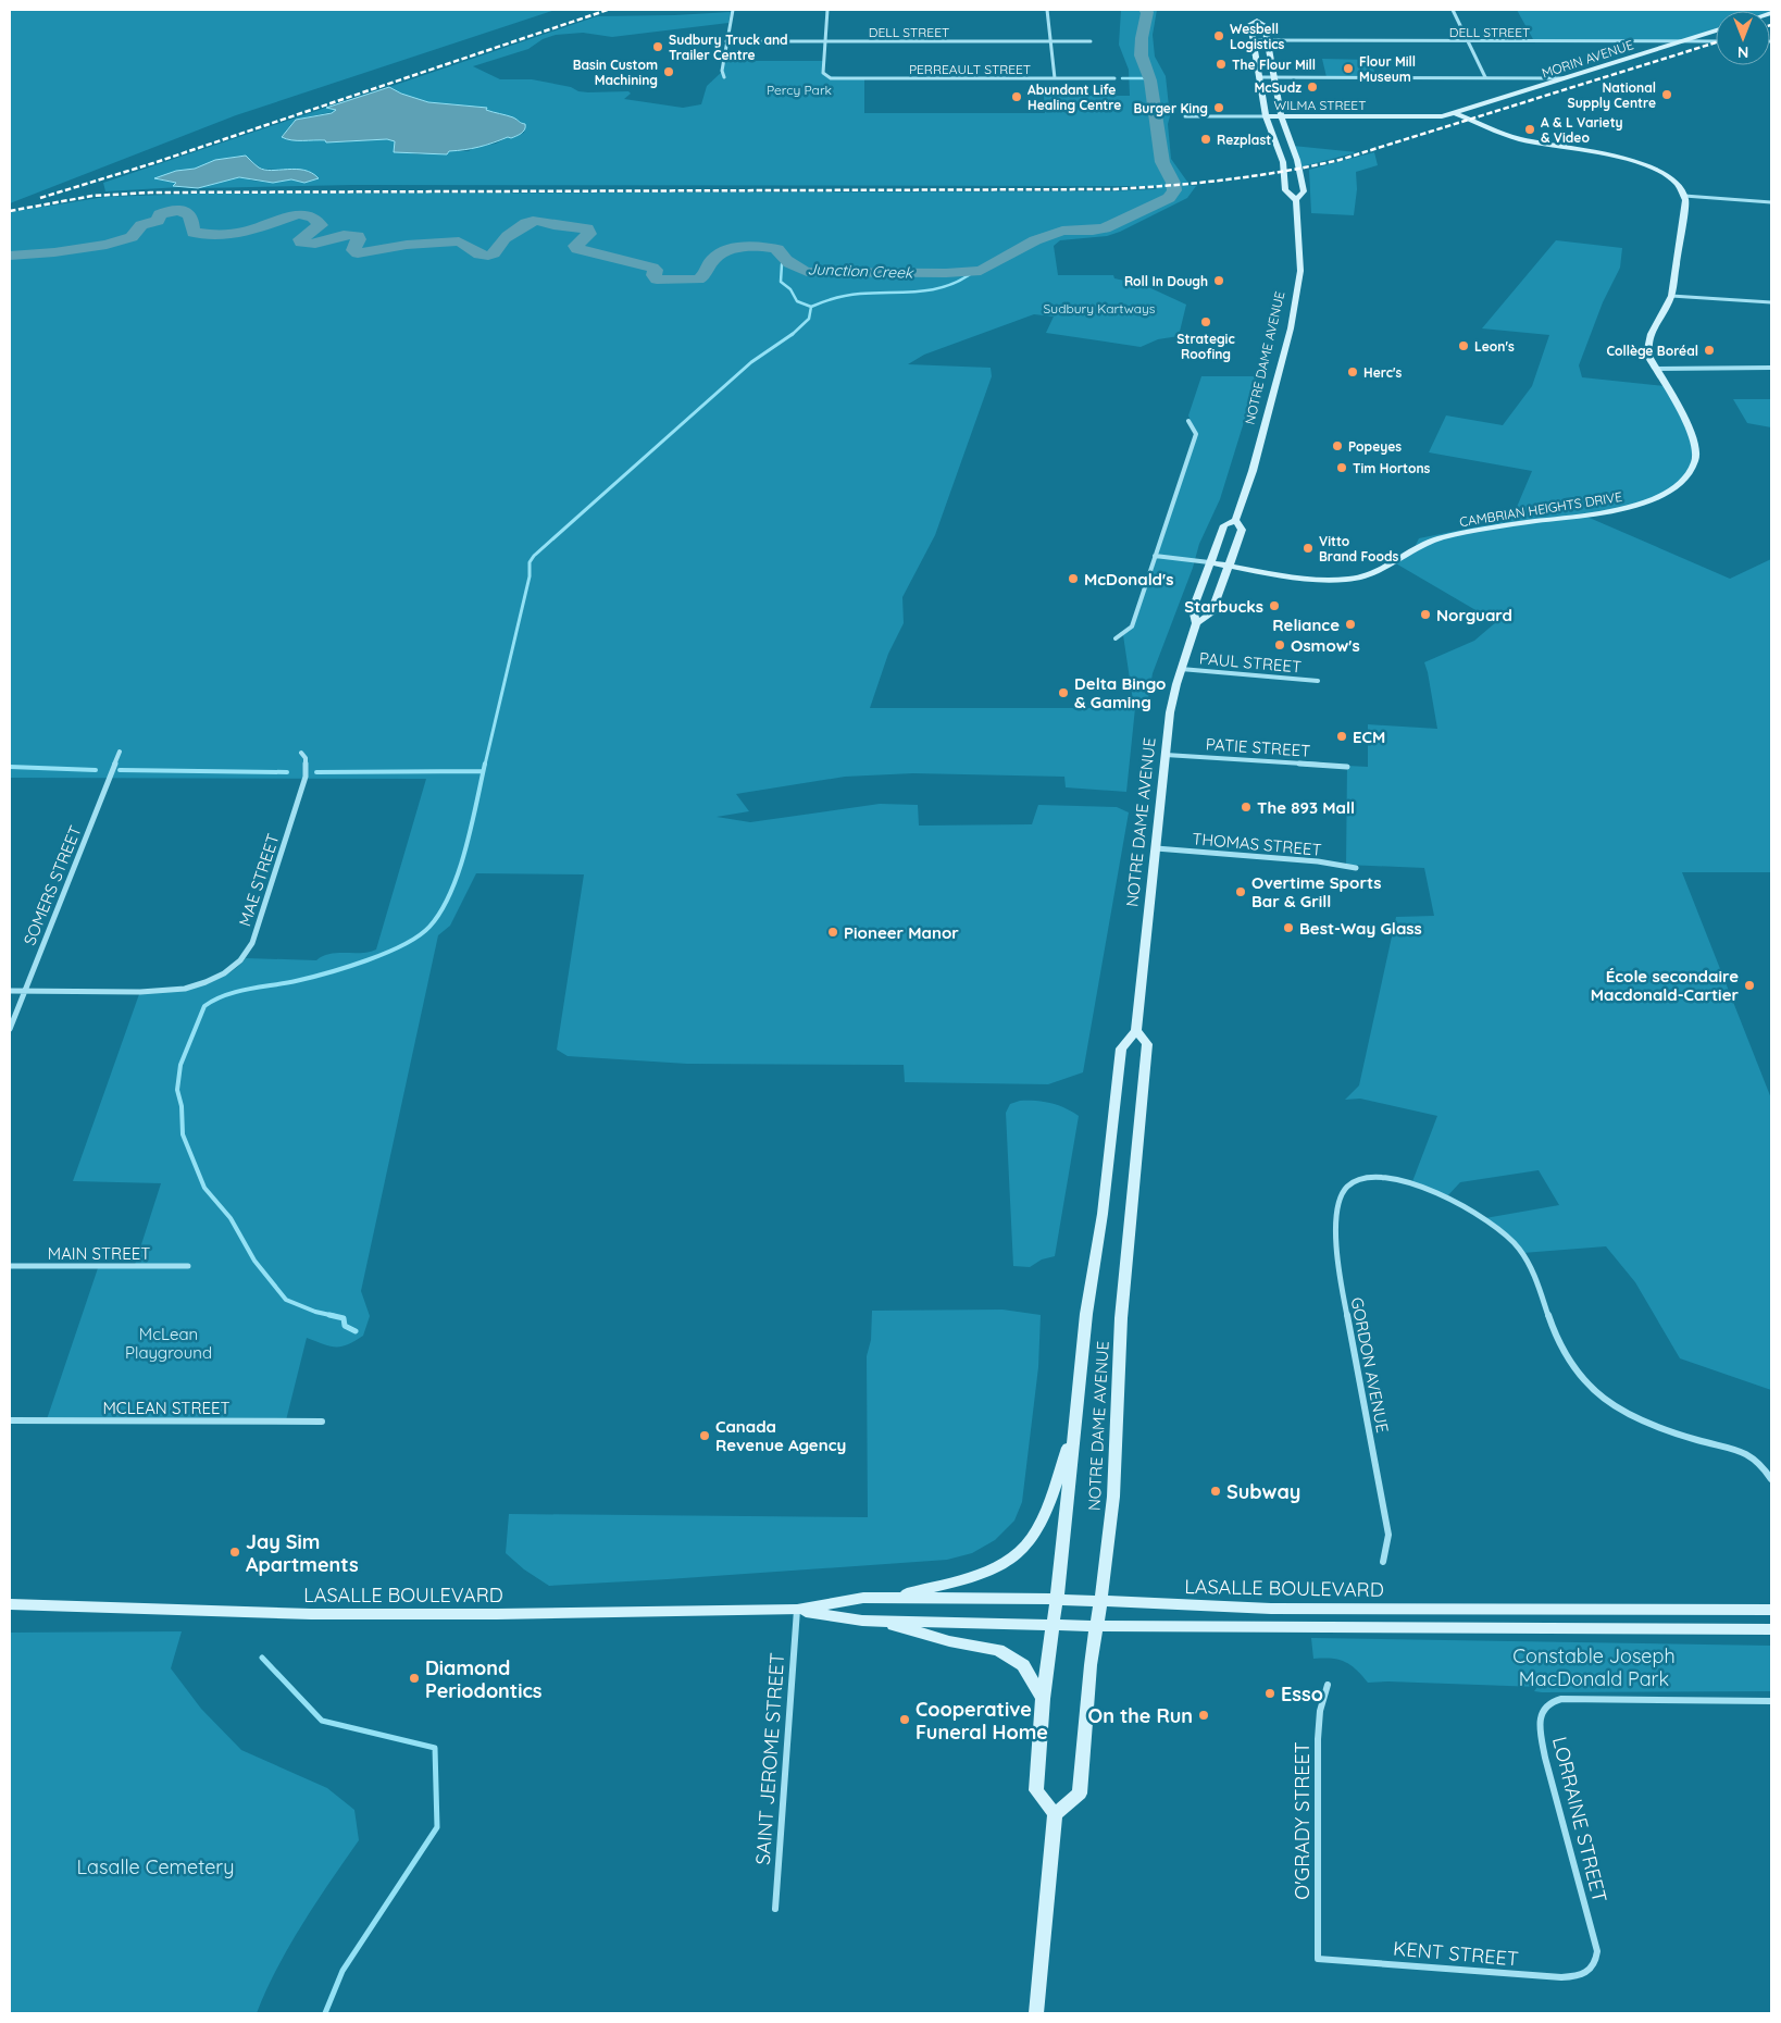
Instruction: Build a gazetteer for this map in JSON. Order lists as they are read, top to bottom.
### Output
{
  "streets": {
    "main road": [
      "MORIN AVENUE",
      "WILMA STREET",
      "NOTRE DAME AVENUE",
      "CAMBRIAN HEIGHTS DRIVE",
      "LASALLE BOULEVARD"
    ],
    "street": [
      "DELL STREET",
      "PERREAULT STREET",
      "PAUL STREET",
      "PATIE STREET",
      "THOMAS STREET",
      "MAE STREET",
      "SOMERS STREET",
      "MAIN STREET",
      "GORDON AVENUE",
      "MCLEAN STREET",
      "SAINT JEROME STREET",
      "LORRAINE STREET",
      "O'GRADY STREET",
      "KENT STREET"
    ]
  },
  "crossings": [
    ["DELL STREET", "MORIN AVENUE"],
    ["DELL STREET", "PERREAULT STREET"],
    ["DELL STREET", "NOTRE DAME AVENUE"],
    ["MORIN AVENUE", "WILMA STREET"],
    ["WILMA STREET", "NOTRE DAME AVENUE"],
    ["NOTRE DAME AVENUE", "CAMBRIAN HEIGHTS DRIVE"],
    ["NOTRE DAME AVENUE", "PAUL STREET"],
    ["NOTRE DAME AVENUE", "PATIE STREET"],
    ["NOTRE DAME AVENUE", "THOMAS STREET"],
    ["NOTRE DAME AVENUE", "LASALLE BOULEVARD"],
    ["MAE STREET", "SOMERS STREET"],
    ["LASALLE BOULEVARD", "SAINT JEROME STREET"],
    ["LORRAINE STREET", "KENT STREET"],
    ["O'GRADY STREET", "KENT STREET"]
  ],
  "water": ["Junction Creek"],
  "parks": [
    "Percy Park",
    "Sudbury Kartways",
    "McLean Playground",
    "Constable Joseph MacDonald Park",
    "Lasalle Cemetery"
  ],
  "places": [
    "Wesbell Logistics",
    "Sudbury Truck and Trailer Centre",
    "The Flour Mill",
    "Flour Mill Museum",
    "Basin Custom Machining",
    "McSudz",
    "National Supply Centre",
    "Abundant Life Healing Centre",
    "Burger King",
    "A & L Variety & Video",
    "Rezplast",
    "Roll In Dough",
    "Strategic Roofing",
    "Leon's",
    "Collège Boréal",
    "Herc's",
    "Popeyes",
    "Tim Hortons",
    "Vitto Brand Foods",
    "McDonald's",
    "Starbucks",
    "Norguard",
    "Reliance",
    "Osmow's",
    "Delta Bingo & Gaming",
    "ECM",
    "The 893 Mall",
    "Overtime Sports Bar & Grill",
    "Best-Way Glass",
    "Pioneer Manor",
    "École secondaire Macdonald-Cartier",
    "Canada Revenue Agency",
    "Subway",
    "Jay Sim Apartments",
    "Diamond Periodontics",
    "Esso",
    "On the Run",
    "Cooperative Funeral Home"
  ],
  "north": "bottom"
}
